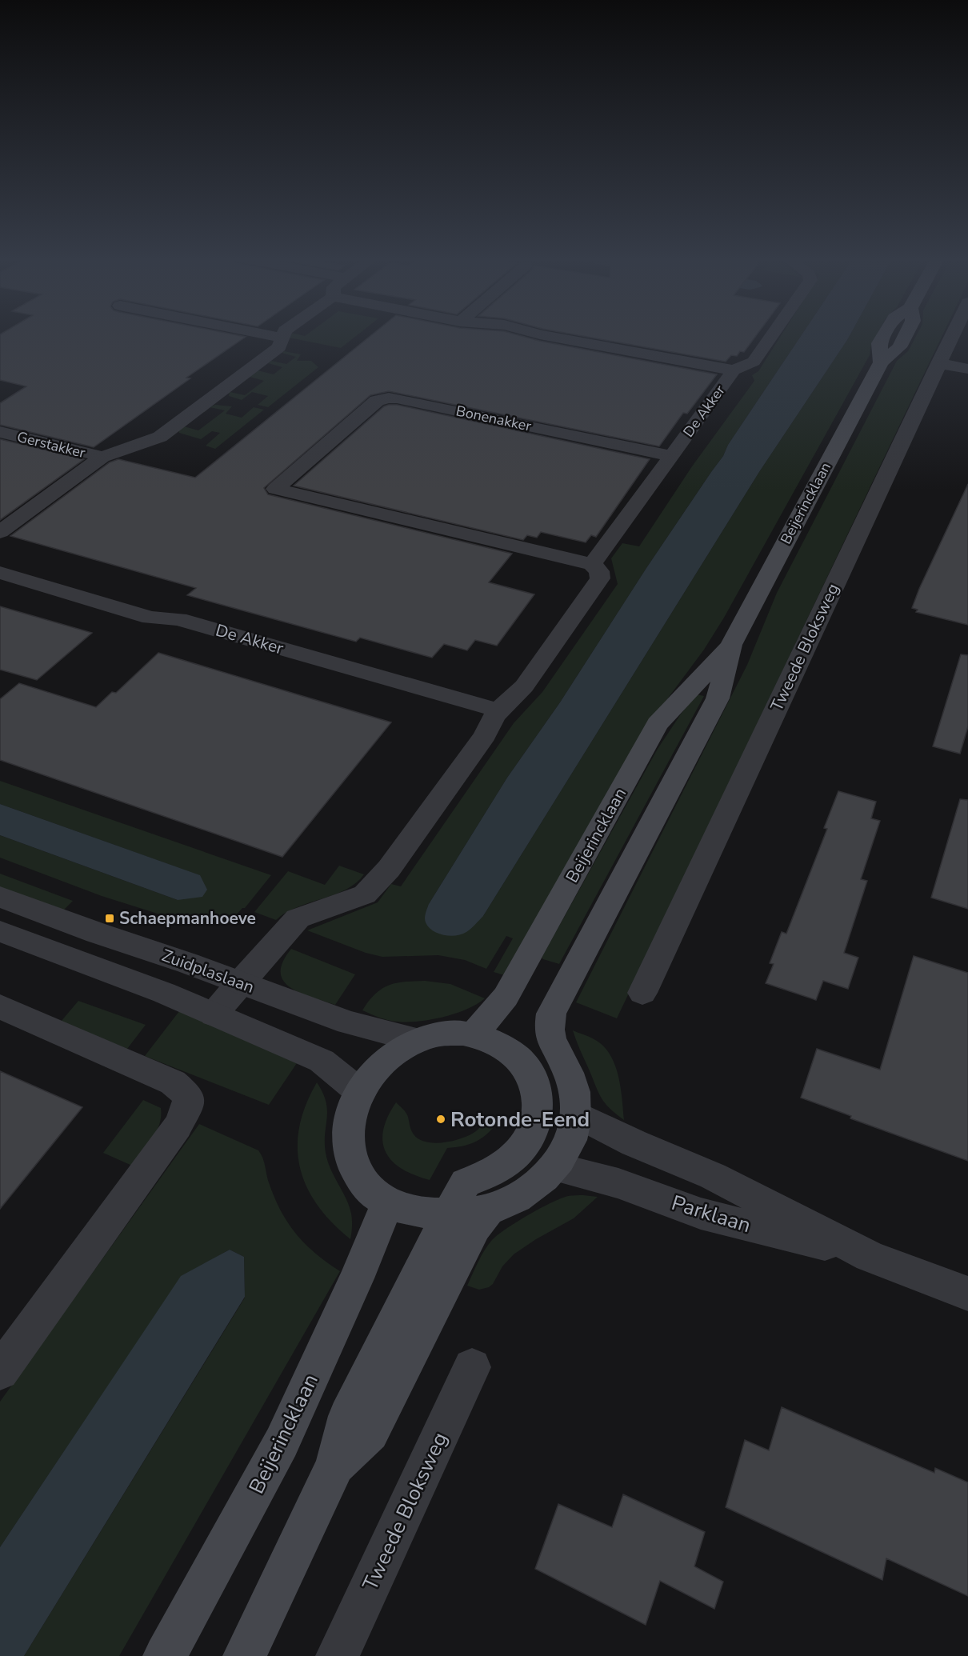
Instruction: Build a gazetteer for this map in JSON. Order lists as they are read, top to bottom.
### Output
{
  "streets": {
    "main road": ["Beijerincklaan"],
    "street": [
      "De Akker",
      "Bonenakker",
      "Gerstakker",
      "Tweede Bloksweg",
      "Zuidplaslaan",
      "Parklaan"
    ]
  },
  "crossings": [
    ["De Akker", "Bonenakker"],
    ["Beijerincklaan", "Parklaan"]
  ],
  "places": {
    "transit": ["Schaepmanhoeve"],
    "other": ["Rotonde-Eend"]
  }
}
